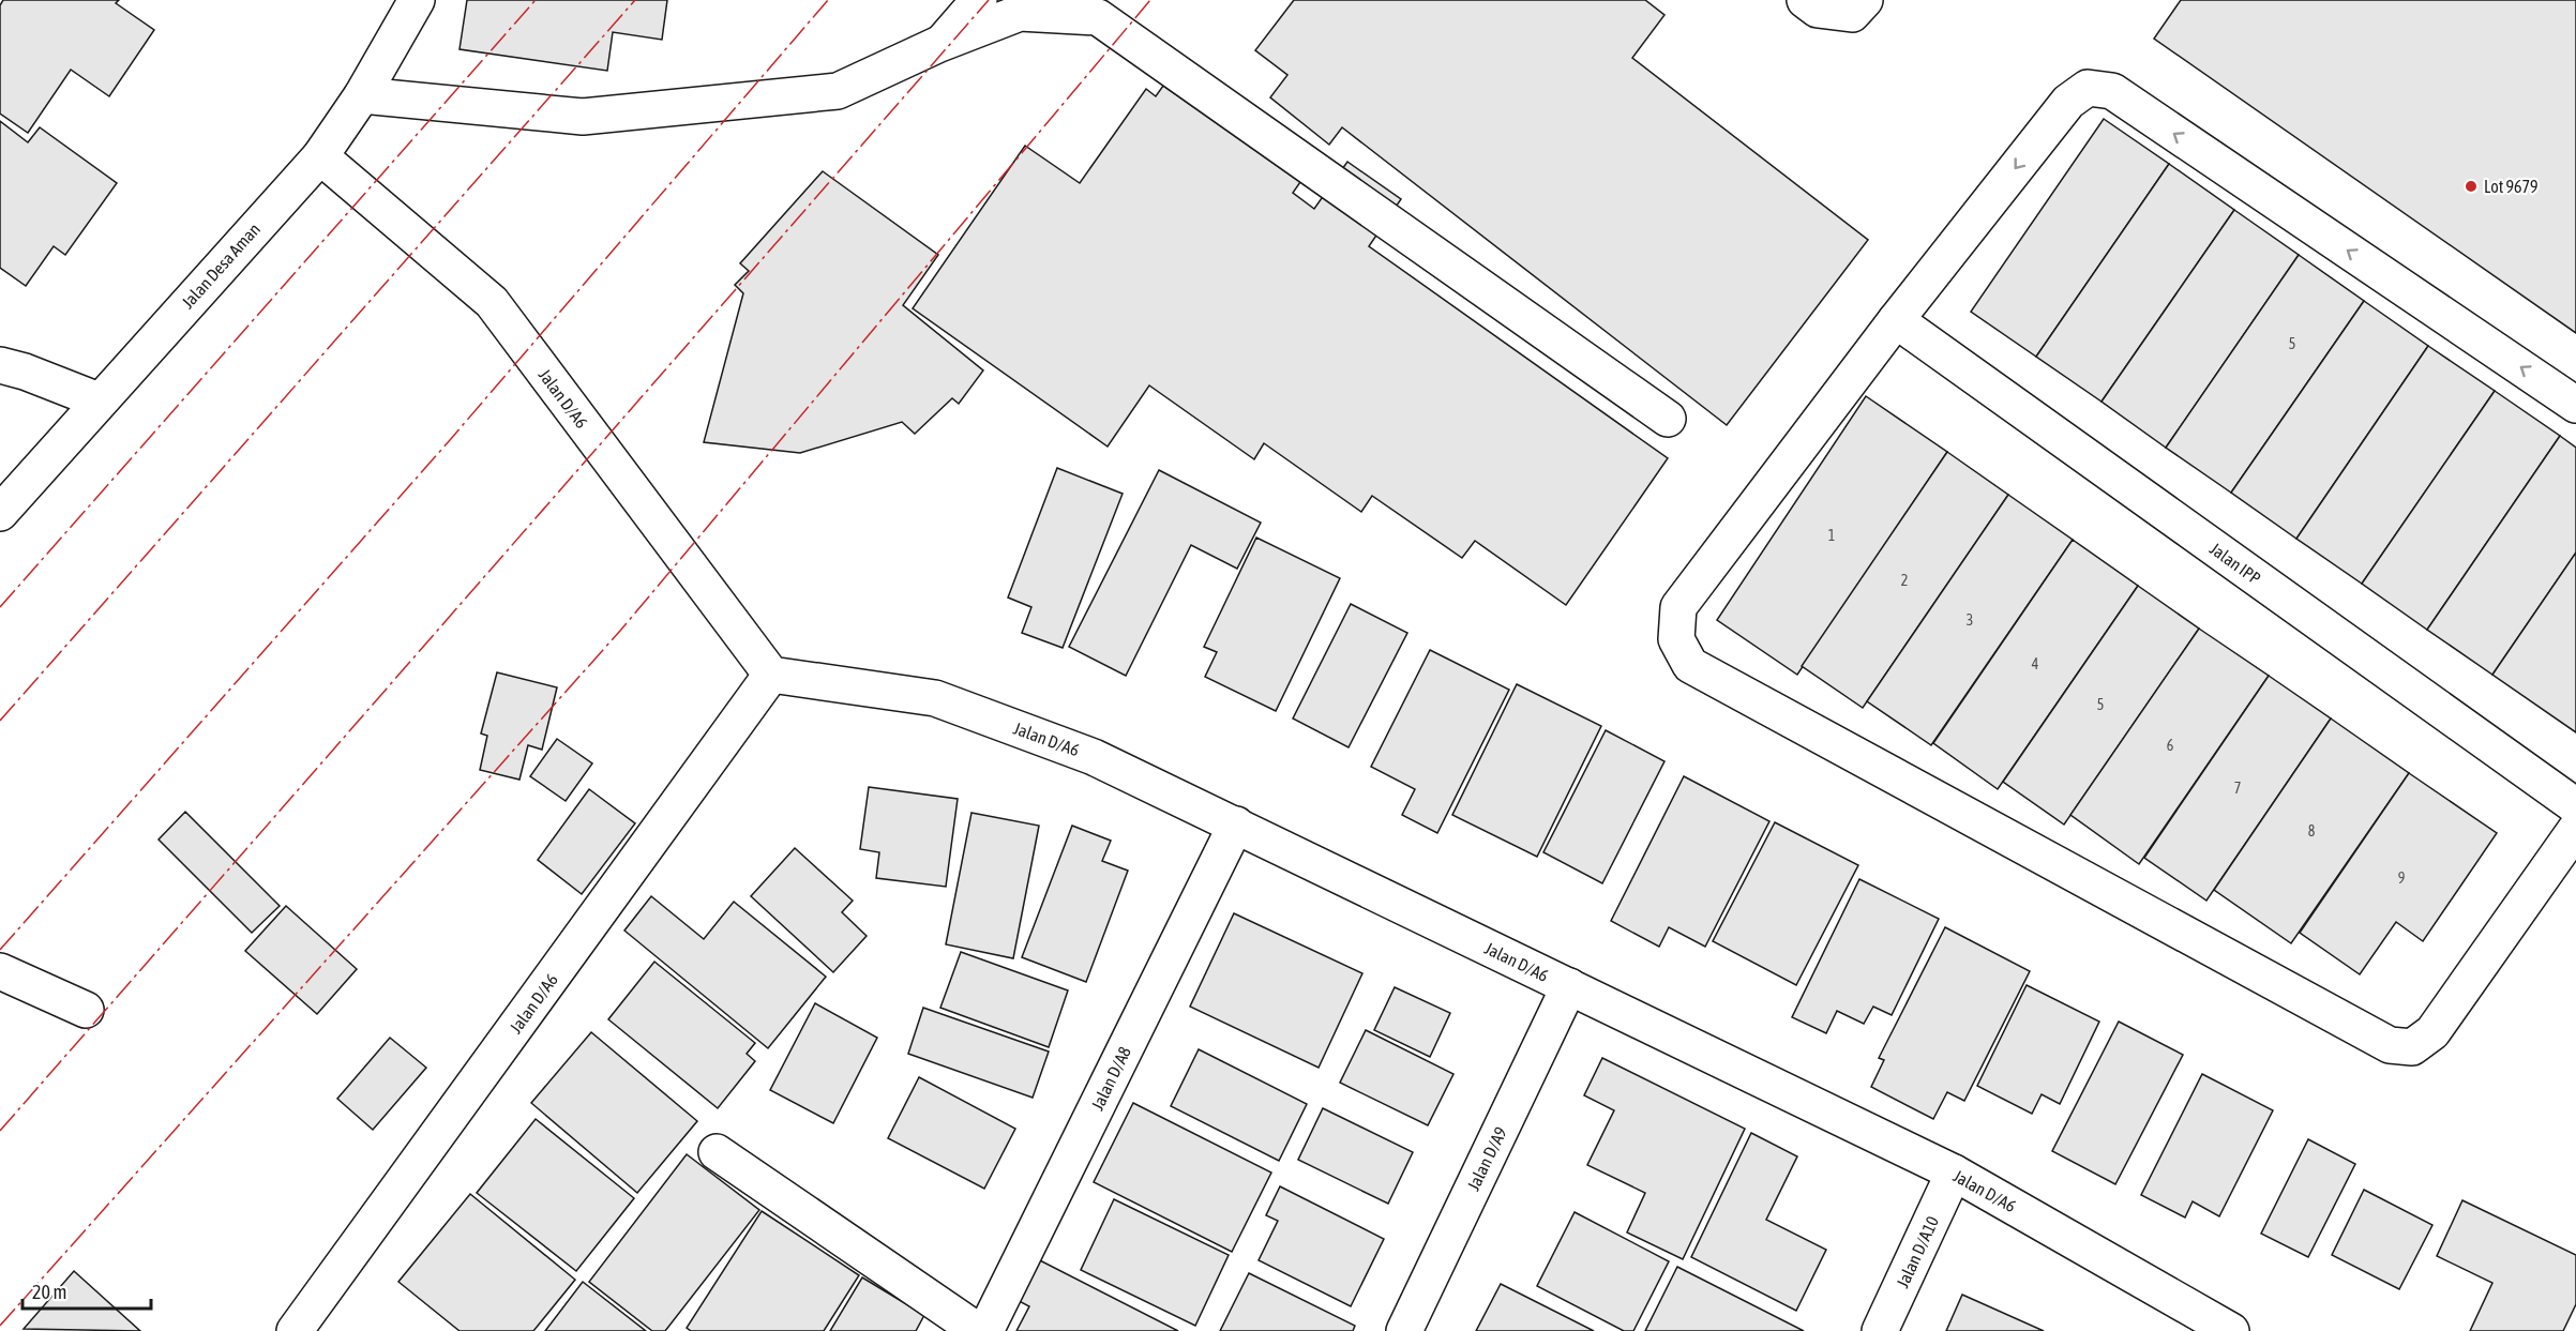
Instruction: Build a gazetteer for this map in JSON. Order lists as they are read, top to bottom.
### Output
{
  "streets": {
    "street": [
      "Jalan Desa Aman",
      "Jalan D/A6",
      "Jalan IPP",
      "Jalan D/A8",
      "Jalan D/A9",
      "Jalan D/A10"
    ]
  },
  "crossings": [
    ["Jalan Desa Aman", "Jalan D/A6"],
    ["Jalan D/A6", "Jalan D/A8"],
    ["Jalan D/A6", "Jalan D/A9"],
    ["Jalan D/A6", "Jalan D/A10"]
  ],
  "places": ["Lot 9679"],
  "house_numbers": [
    "5",
    "1",
    "2",
    "3",
    "4",
    "5",
    "6",
    "7",
    "8",
    "9"
  ],
  "scale_bar": "20 m"
}
